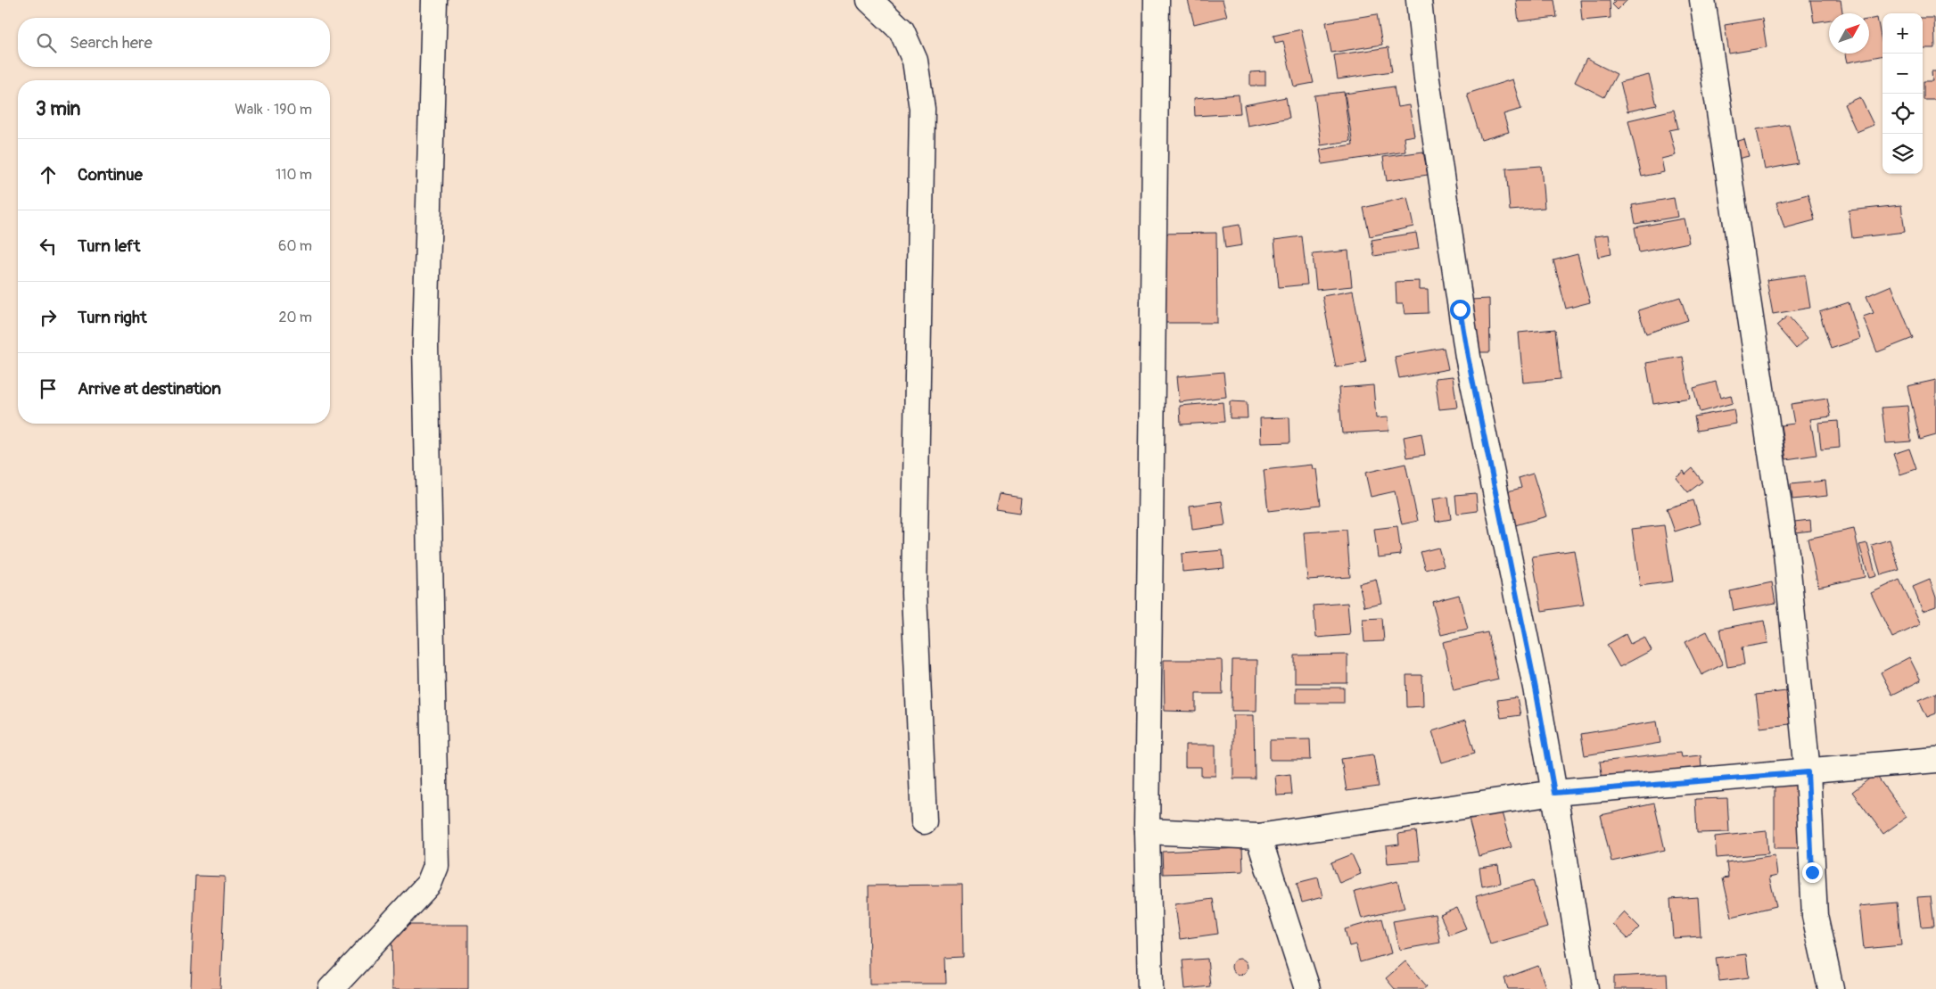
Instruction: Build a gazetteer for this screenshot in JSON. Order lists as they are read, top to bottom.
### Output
{
  "north": "top right",
  "page": {
    "map_buttons": ["+", "−"],
    "search": "Search here",
    "heading": ["3 min", "Walk · 190 m"],
    "list": [
      ["Continue", "110 m"],
      ["Turn left", "60 m"],
      ["Turn right", "20 m"],
      "Arrive at destination"
    ]
  }
}
